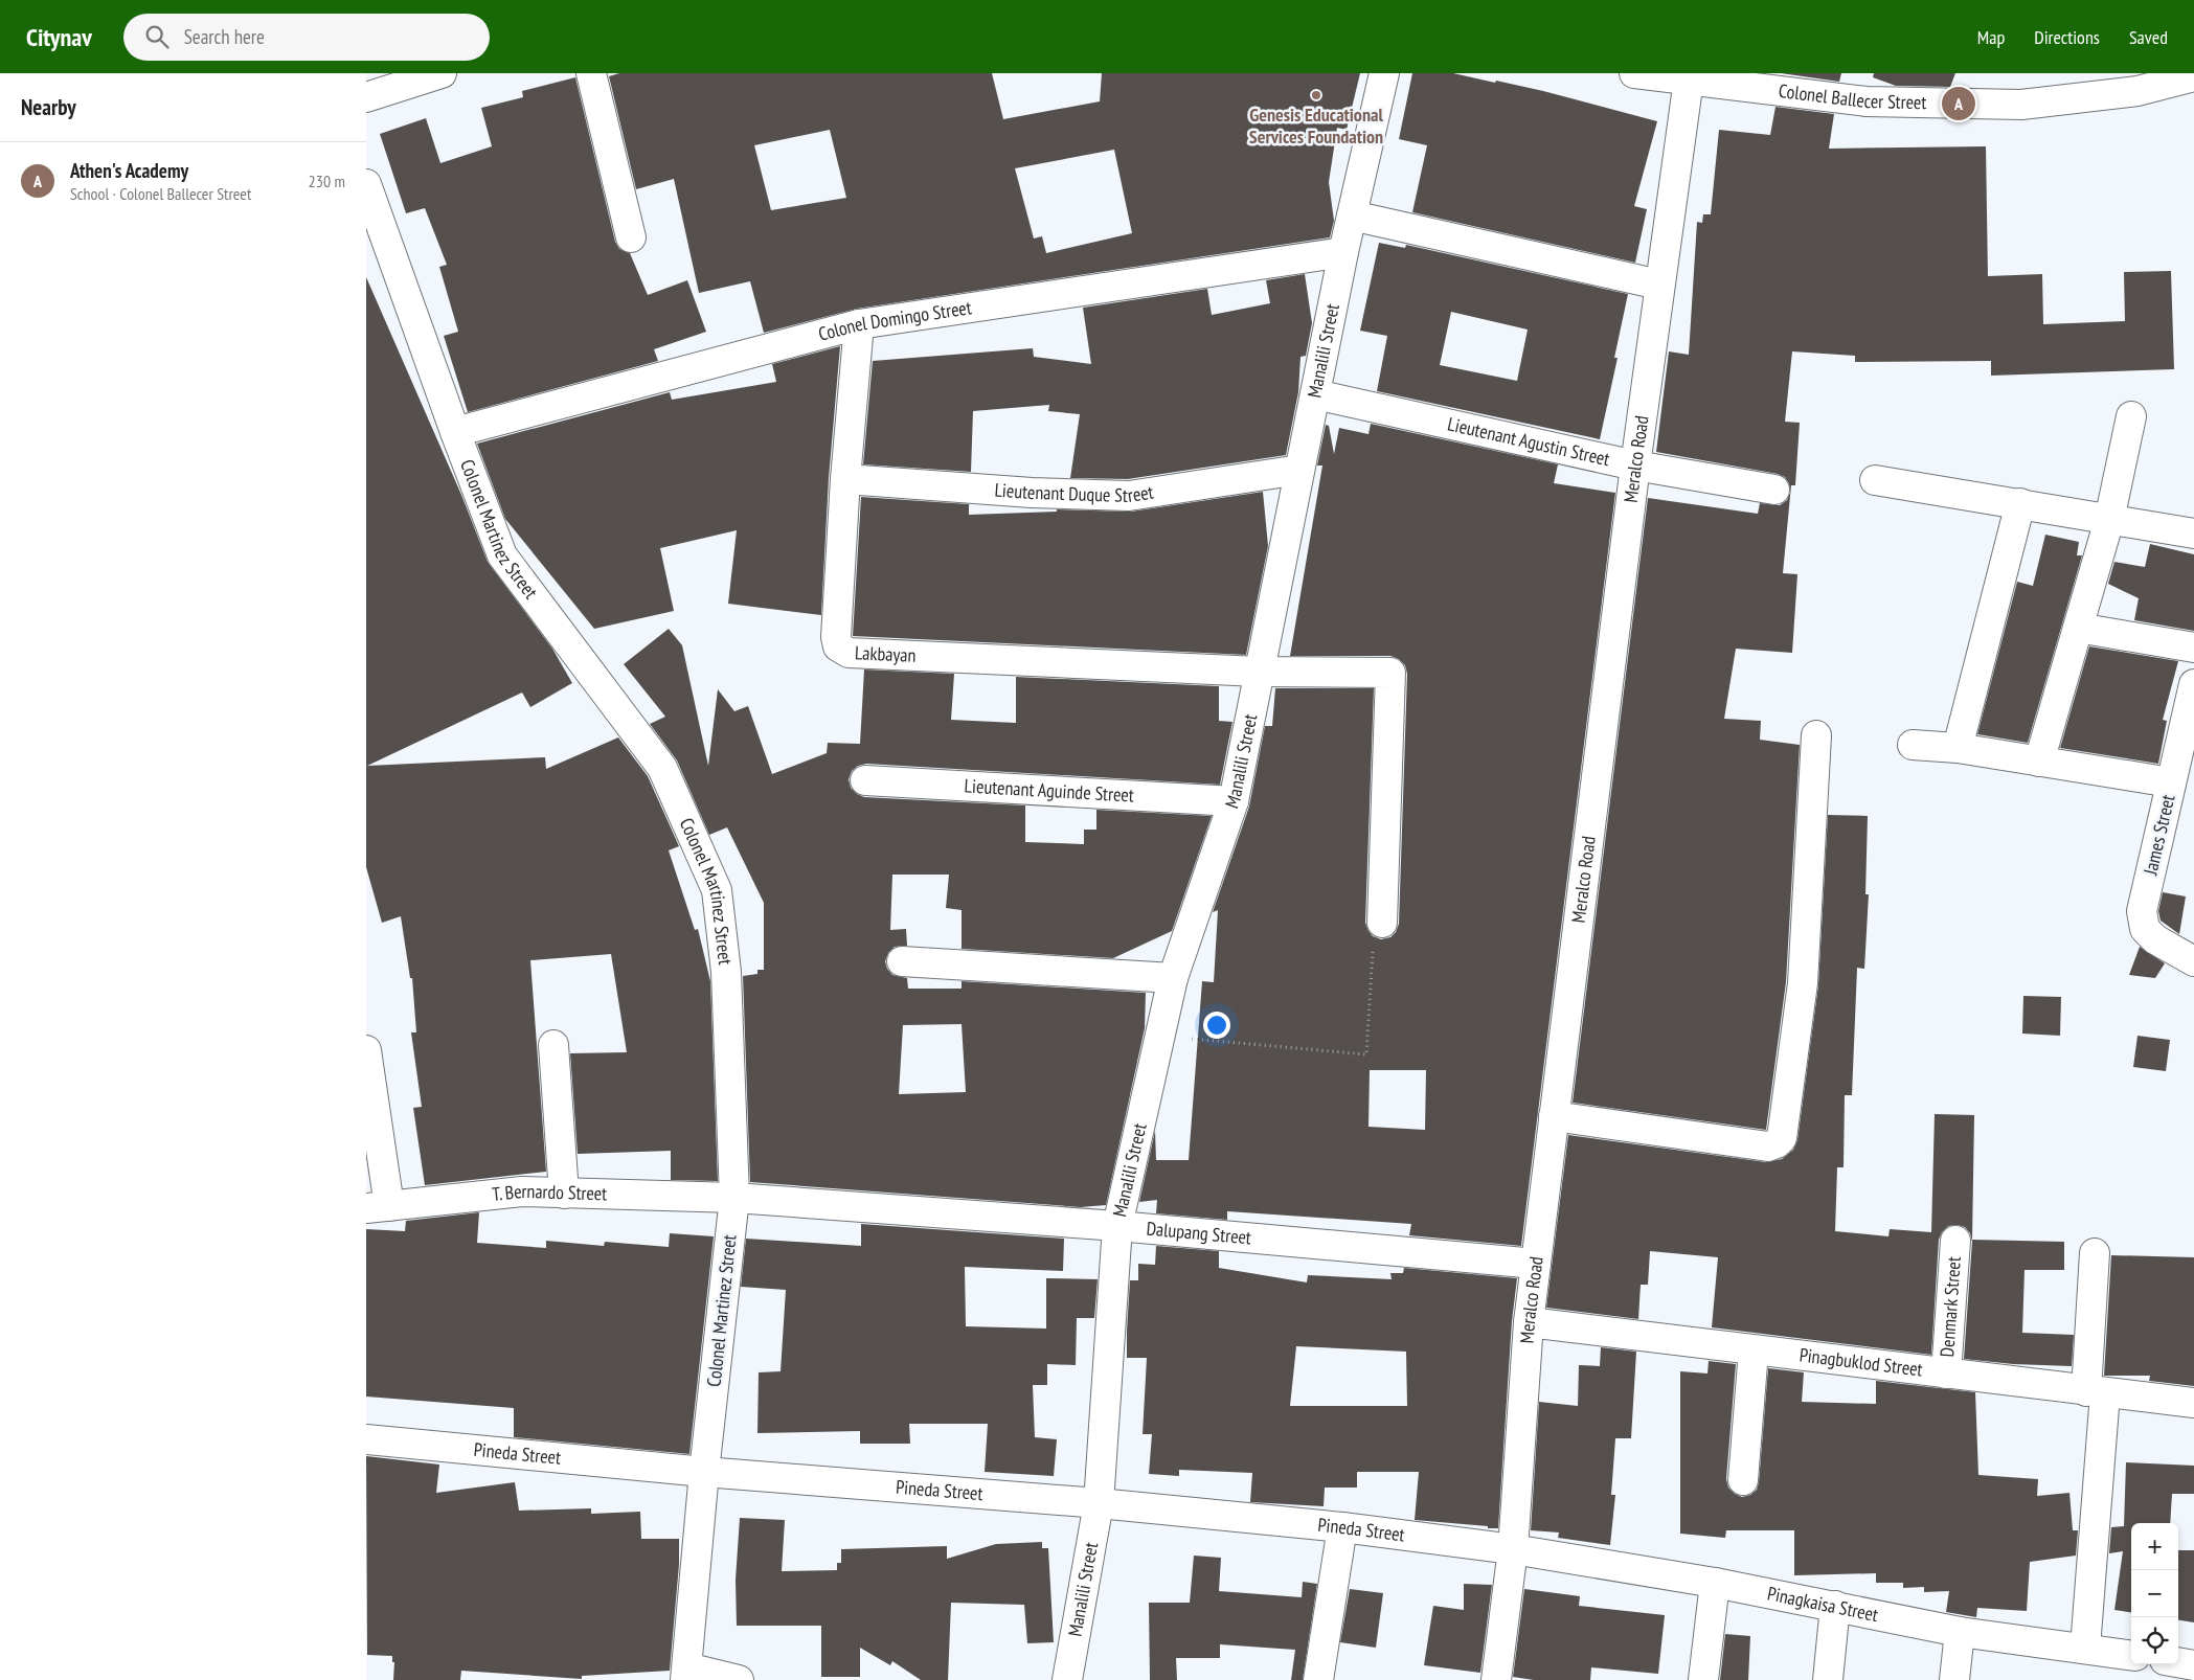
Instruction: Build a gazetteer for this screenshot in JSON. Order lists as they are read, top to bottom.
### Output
{
  "streets": {
    "street": [
      "Colonel Ballecer Street",
      "Colonel Domingo Street",
      "Manalili Street",
      "Lieutenant Agustin Street",
      "Meralco Road",
      "Lieutenant Duque Street",
      "Colonel Martinez Street",
      "Lakbayan",
      "Lieutenant Aguinde Street",
      "James Street",
      "T. Bernardo Street",
      "Dalupang Street",
      "Denmark Street",
      "Pinagbuklod Street",
      "Pineda Street",
      "Pinagkaisa Street"
    ]
  },
  "crossings": [
    ["Colonel Ballecer Street", "Meralco Road"],
    ["Colonel Domingo Street", "Manalili Street"],
    ["Colonel Domingo Street", "Colonel Martinez Street"],
    ["Colonel Domingo Street", "Lakbayan"],
    ["Manalili Street", "Lieutenant Agustin Street"],
    ["Manalili Street", "Lieutenant Duque Street"],
    ["Manalili Street", "Lakbayan"],
    ["Manalili Street", "Lieutenant Aguinde Street"],
    ["Manalili Street", "Dalupang Street"],
    ["Manalili Street", "Pineda Street"],
    ["Lieutenant Agustin Street", "Meralco Road"],
    ["Meralco Road", "Dalupang Street"],
    ["Meralco Road", "Pinagbuklod Street"],
    ["Meralco Road", "Pineda Street"],
    ["Meralco Road", "Pinagkaisa Street"],
    ["Lieutenant Duque Street", "Lakbayan"],
    ["Colonel Martinez Street", "T. Bernardo Street"],
    ["Colonel Martinez Street", "Dalupang Street"],
    ["Colonel Martinez Street", "Pineda Street"],
    ["T. Bernardo Street", "Dalupang Street"],
    ["Denmark Street", "Pinagbuklod Street"],
    ["Pineda Street", "Pinagkaisa Street"]
  ],
  "places": ["Genesis Educational Services Foundation"],
  "page": {
    "header": "Citynav",
    "search": "Search here",
    "nav": ["Map", "Directions", "Saved"],
    "heading": "Nearby",
    "pins": "A",
    "list": [
      {
        "mark": "A",
        "name": "Athen's Academy",
        "note": "School · Colonel Ballecer Street",
        "value": "230 m"
      }
    ],
    "map_buttons": ["+", "−"]
  }
}
